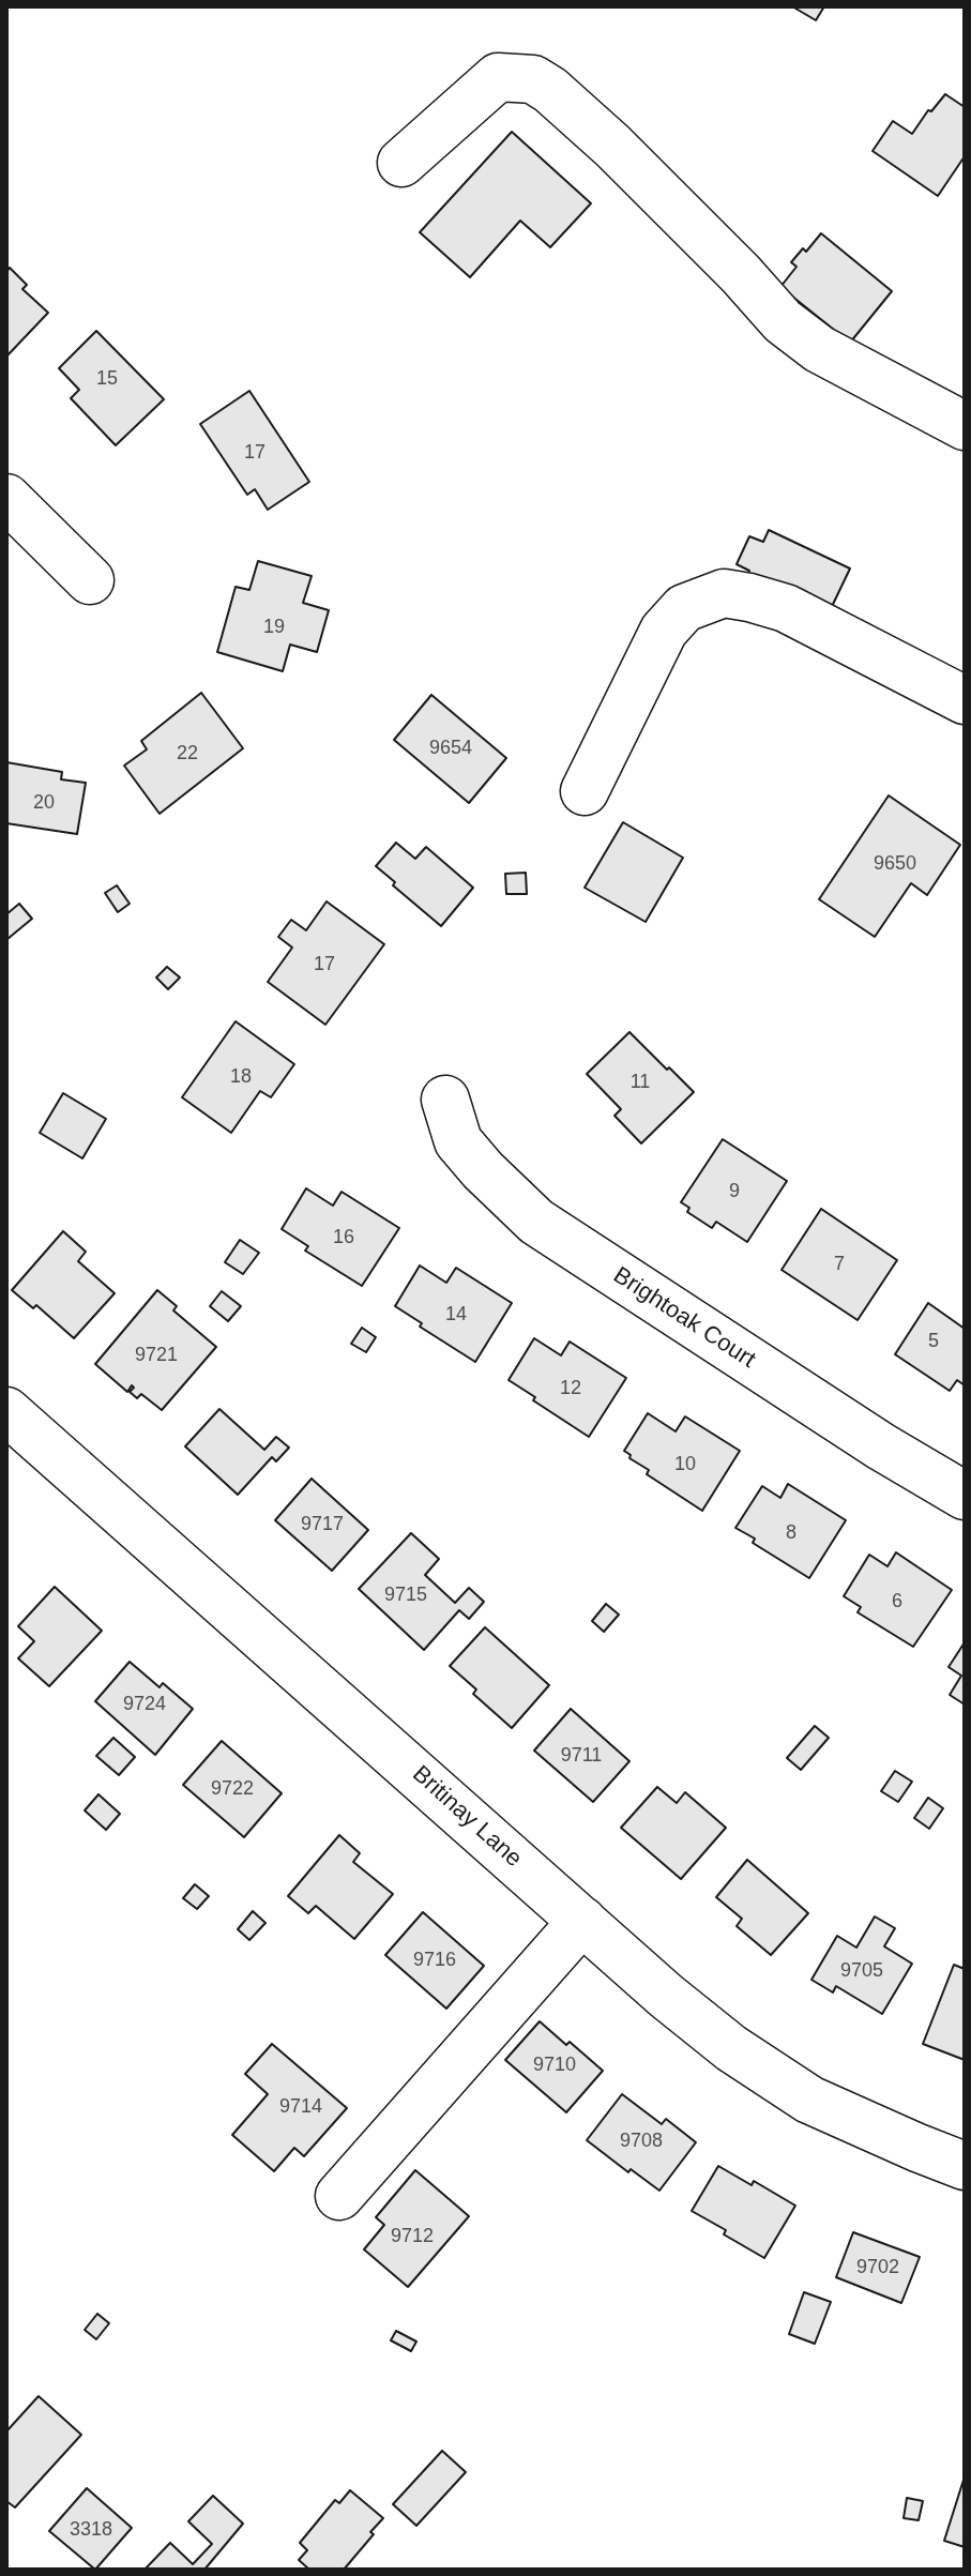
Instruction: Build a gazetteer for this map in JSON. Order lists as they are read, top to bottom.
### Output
{
  "streets": {
    "street": ["Brightoak Court", "Britinay Lane"]
  },
  "house_numbers": [
    "15",
    "17",
    "19",
    "9654",
    "22",
    "20",
    "9650",
    "17",
    "18",
    "11",
    "9",
    "16",
    "7",
    "14",
    "5",
    "9721",
    "12",
    "10",
    "9717",
    "8",
    "9715",
    "6",
    "9724",
    "9711",
    "9722",
    "9716",
    "9705",
    "9710",
    "9714",
    "9708",
    "9712",
    "9702",
    "3318"
  ]
}
